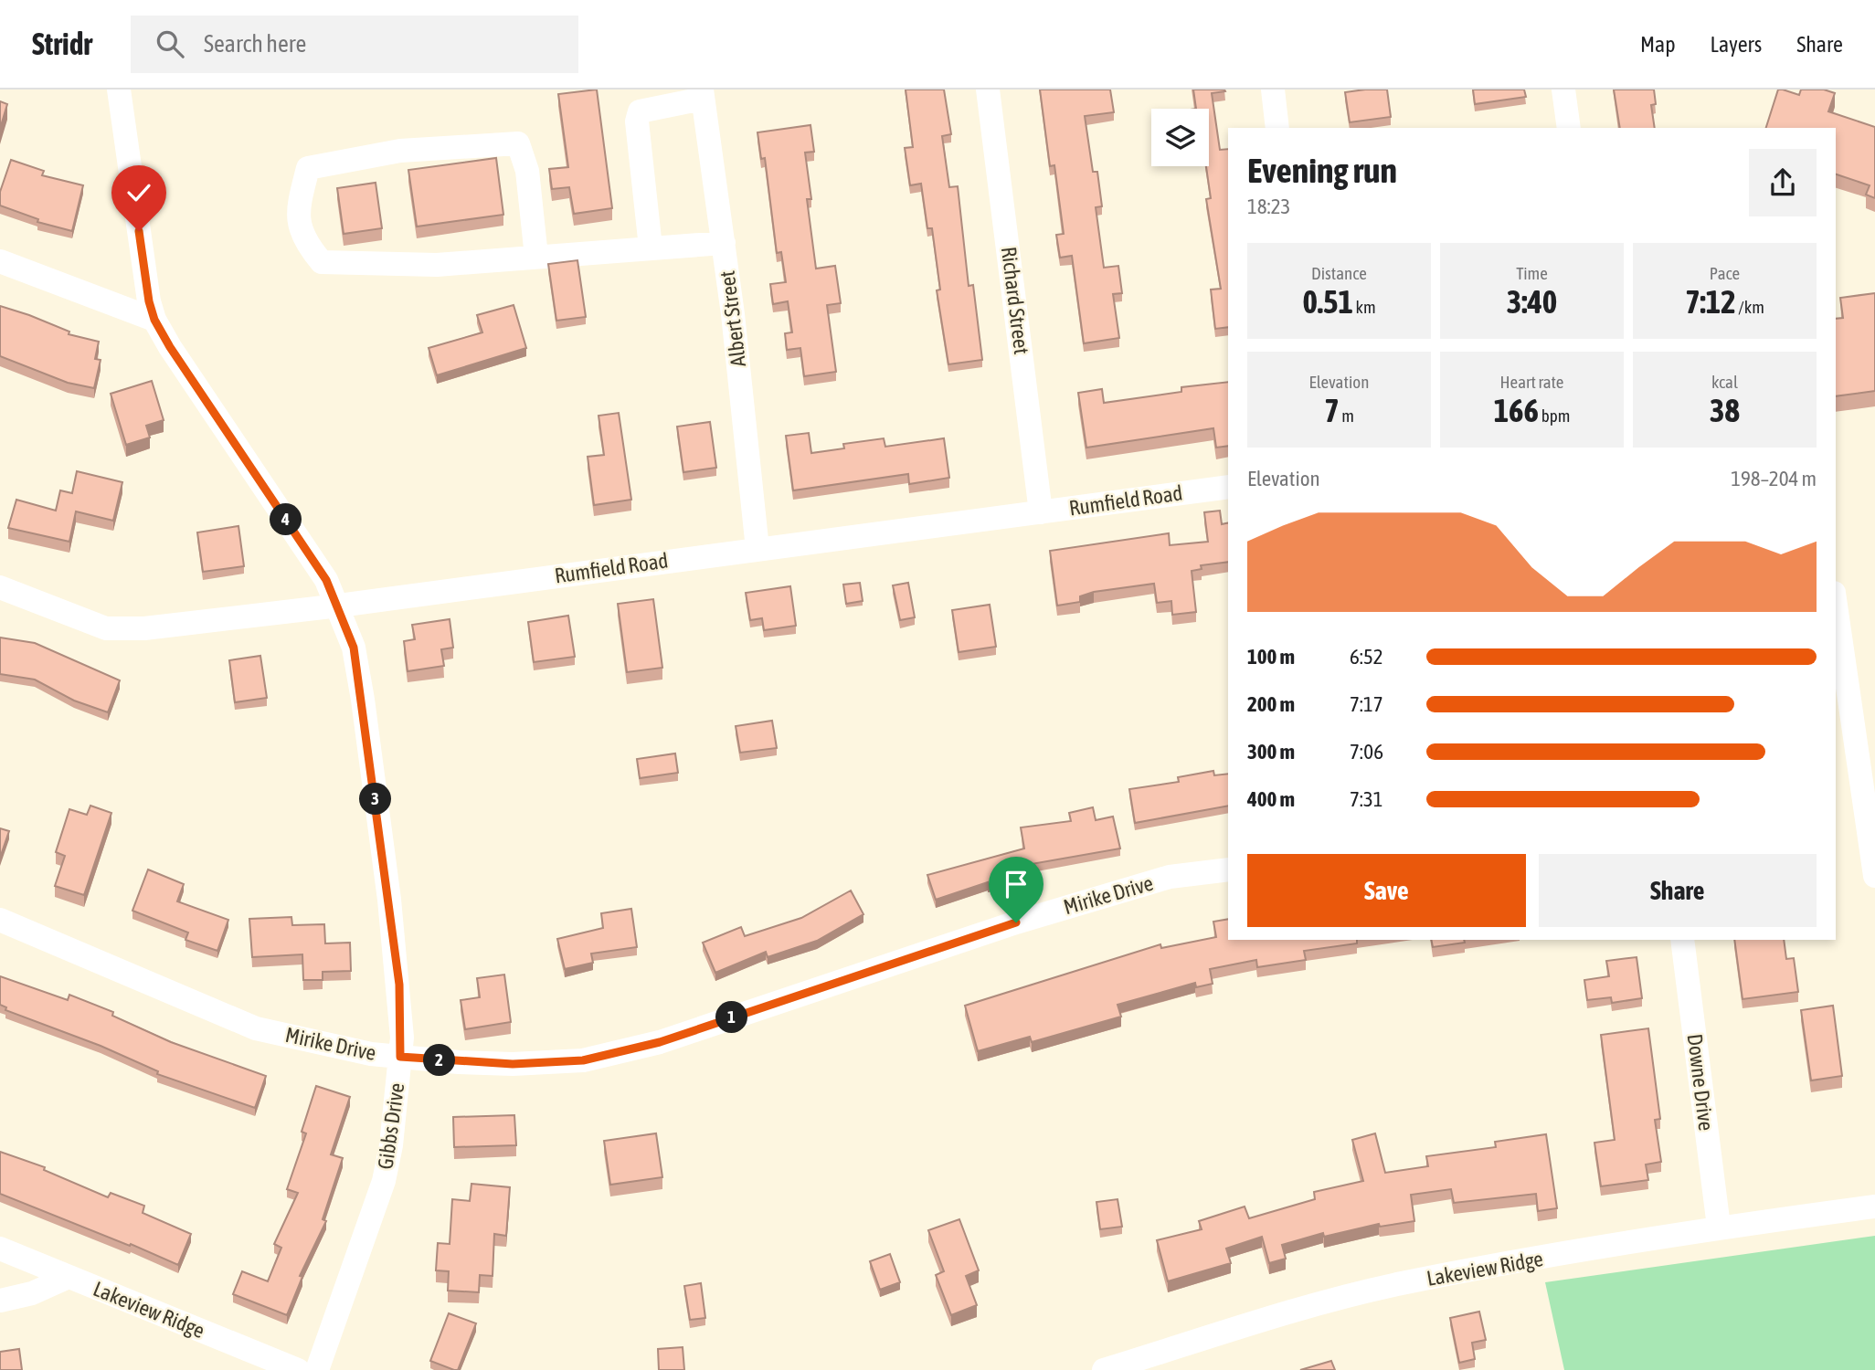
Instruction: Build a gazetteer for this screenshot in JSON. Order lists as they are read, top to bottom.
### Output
{
  "streets": {
    "street": [
      "Richard Street",
      "Albert Street",
      "Rumfield Road",
      "Mirike Drive",
      "Downe Drive",
      "Gibbs Drive",
      "Lakeview Ridge"
    ]
  },
  "crossings": [
    ["Richard Street", "Rumfield Road"],
    ["Albert Street", "Rumfield Road"],
    ["Rumfield Road", "Gibbs Drive"],
    ["Mirike Drive", "Gibbs Drive"],
    ["Downe Drive", "Lakeview Ridge"]
  ],
  "page": {
    "header": "Stridr",
    "search": "Search here",
    "nav": ["Map", "Layers", "Share"],
    "heading": ["Evening run", "18:23"],
    "stats": [
      ["Distance", "0.51 km"],
      ["Time", "3:40"],
      ["Pace", "7:12 /km"],
      ["Elevation", "7 m"],
      ["Heart rate", "166 bpm"],
      ["kcal", "38"]
    ],
    "chart": ["Elevation", "198–204 m"],
    "pins": [
      "4",
      "3",
      "1",
      "2"
    ],
    "list": [
      {
        "name": "100 m",
        "note": "6:52"
      },
      {
        "name": "200 m",
        "note": "7:17"
      },
      {
        "name": "300 m",
        "note": "7:06"
      },
      {
        "name": "400 m",
        "note": "7:31"
      }
    ],
    "buttons": ["Save", "Share"]
  }
}
